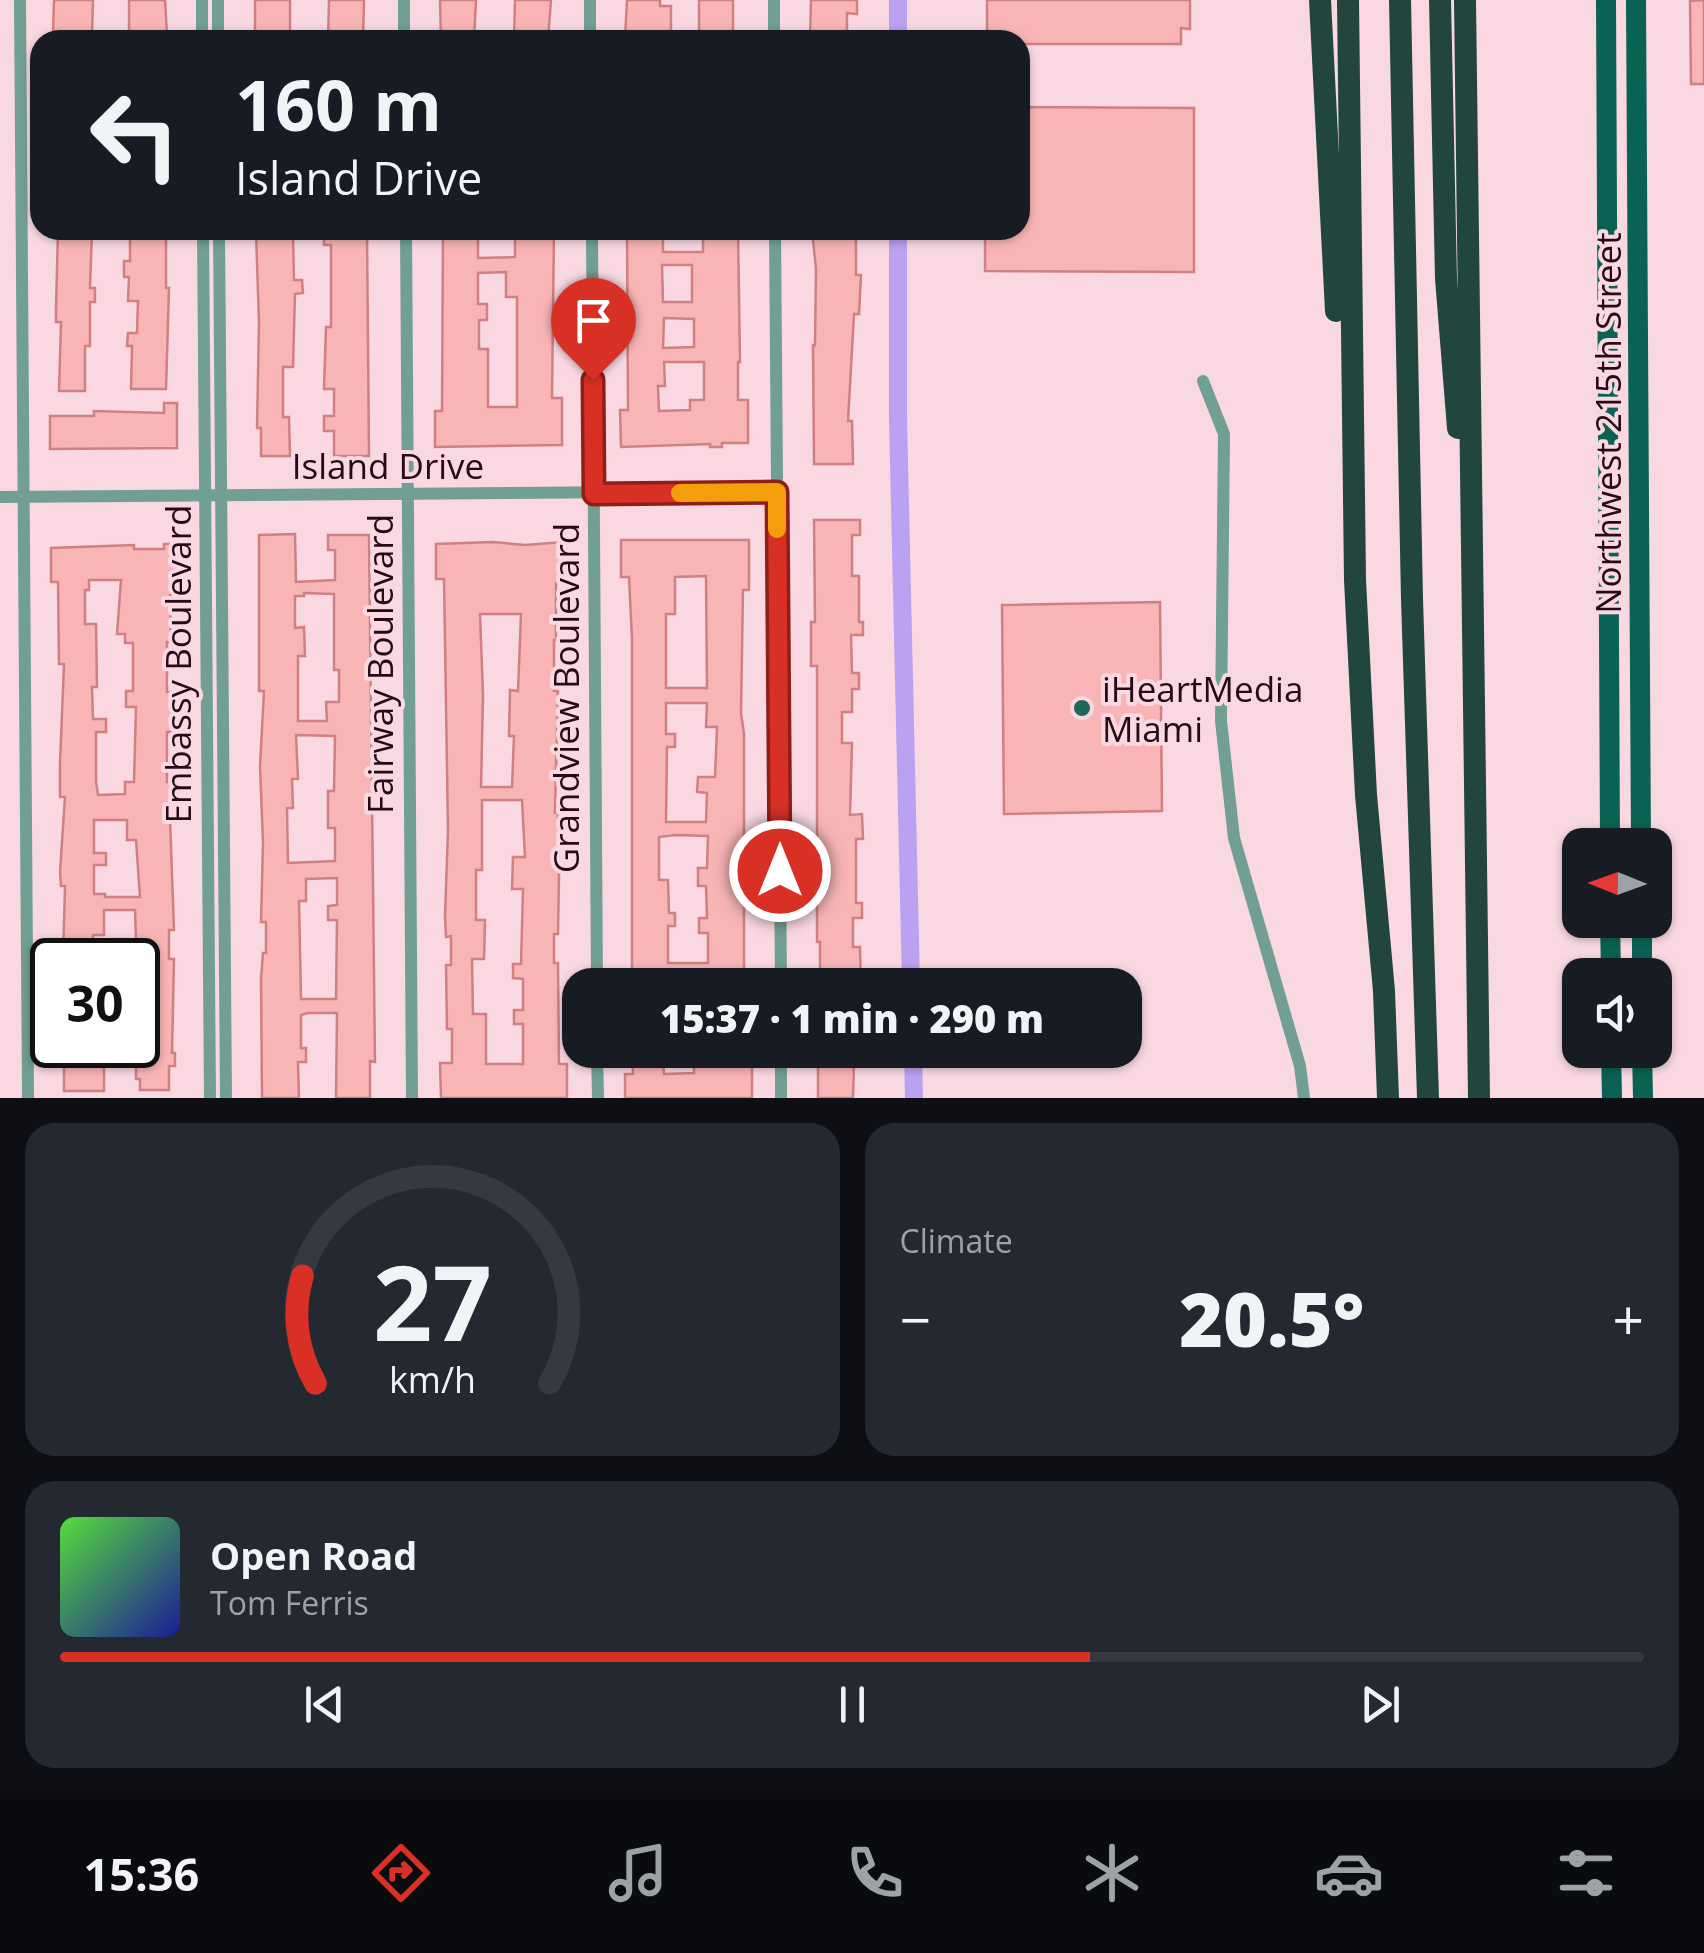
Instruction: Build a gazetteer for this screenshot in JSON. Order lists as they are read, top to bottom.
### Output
{
  "streets": {
    "main road": ["Northwest 215th Street"],
    "street": [
      "Island Drive",
      "Embassy Boulevard",
      "Fairway Boulevard",
      "Grandview Boulevard"
    ]
  },
  "crossings": [
    ["Island Drive", "Embassy Boulevard"],
    ["Island Drive", "Fairway Boulevard"],
    ["Island Drive", "Grandview Boulevard"]
  ],
  "places": ["iHeartMedia Miami"],
  "north": "left",
  "page": {
    "turn": ["160 m", "Island Drive"],
    "limit": "30",
    "trip": "15:37 · 1 min · 290 m",
    "tile": "Climate",
    "heat": ["−", "20.5°", "+"],
    "song": ["Open Road", "Tom Ferris"],
    "tabs": "15:36",
    "gauge": ["27", "km/h"]
  }
}
